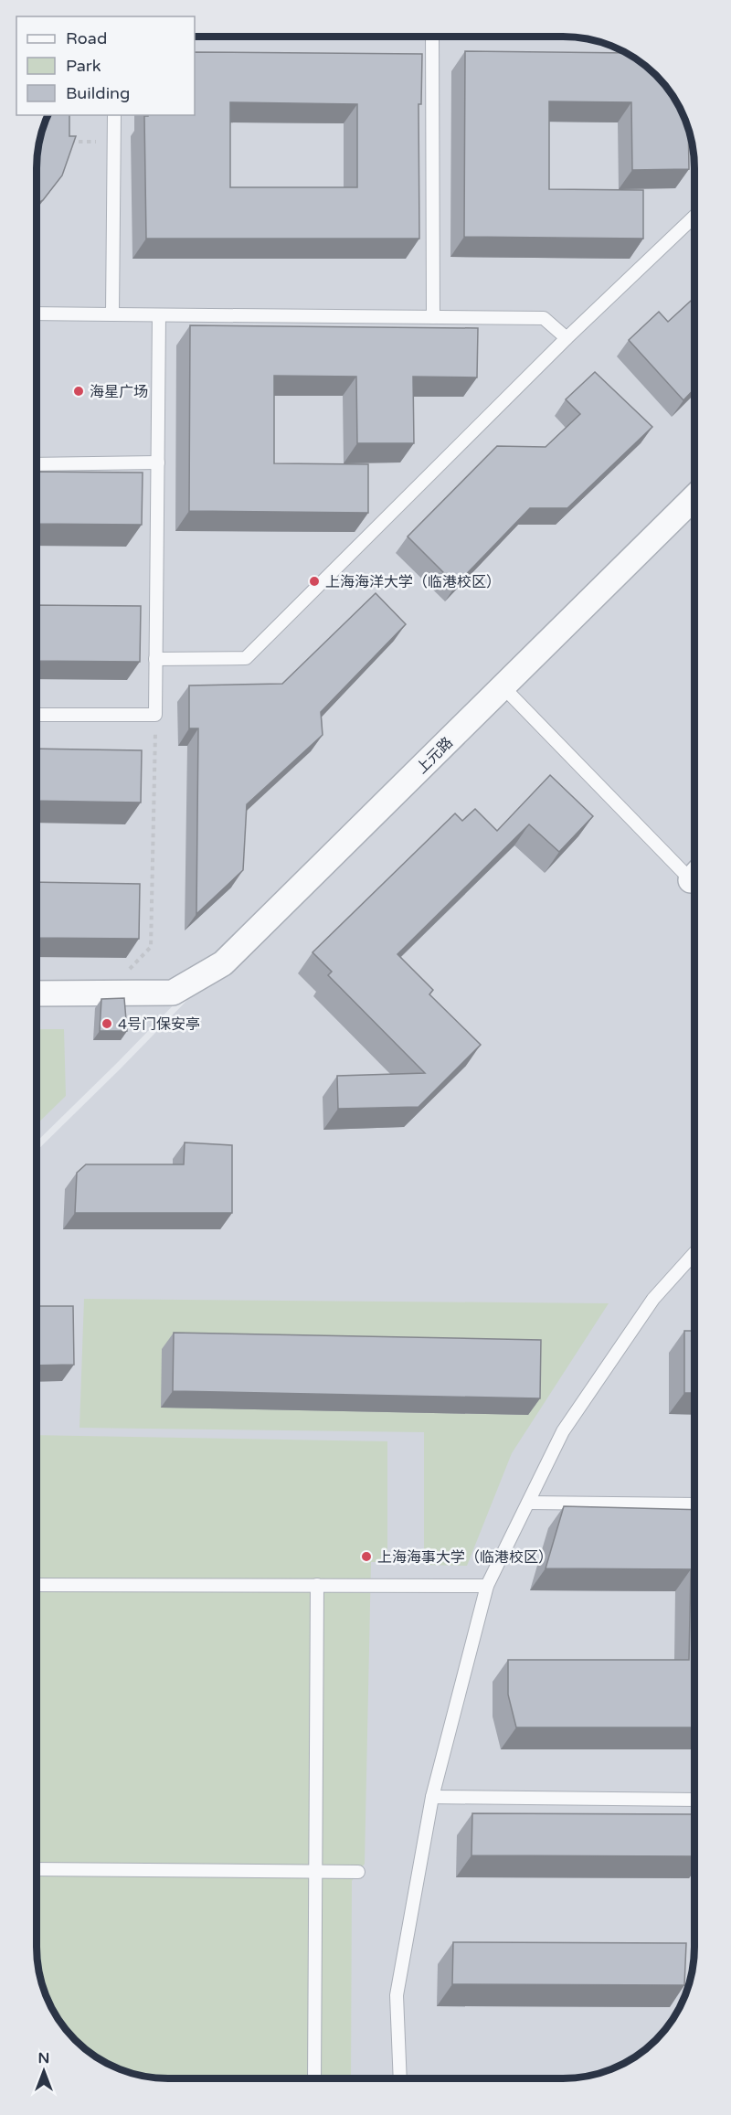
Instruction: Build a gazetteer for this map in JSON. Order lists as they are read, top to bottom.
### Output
{
  "streets": {
    "street": ["上元路"]
  },
  "places": [
    "海星广场",
    "上海海洋大学（临港校区）",
    "4号门保安亭",
    "上海海事大学（临港校区）"
  ],
  "legend": ["Road", "Park", "Building"],
  "north": "top"
}
